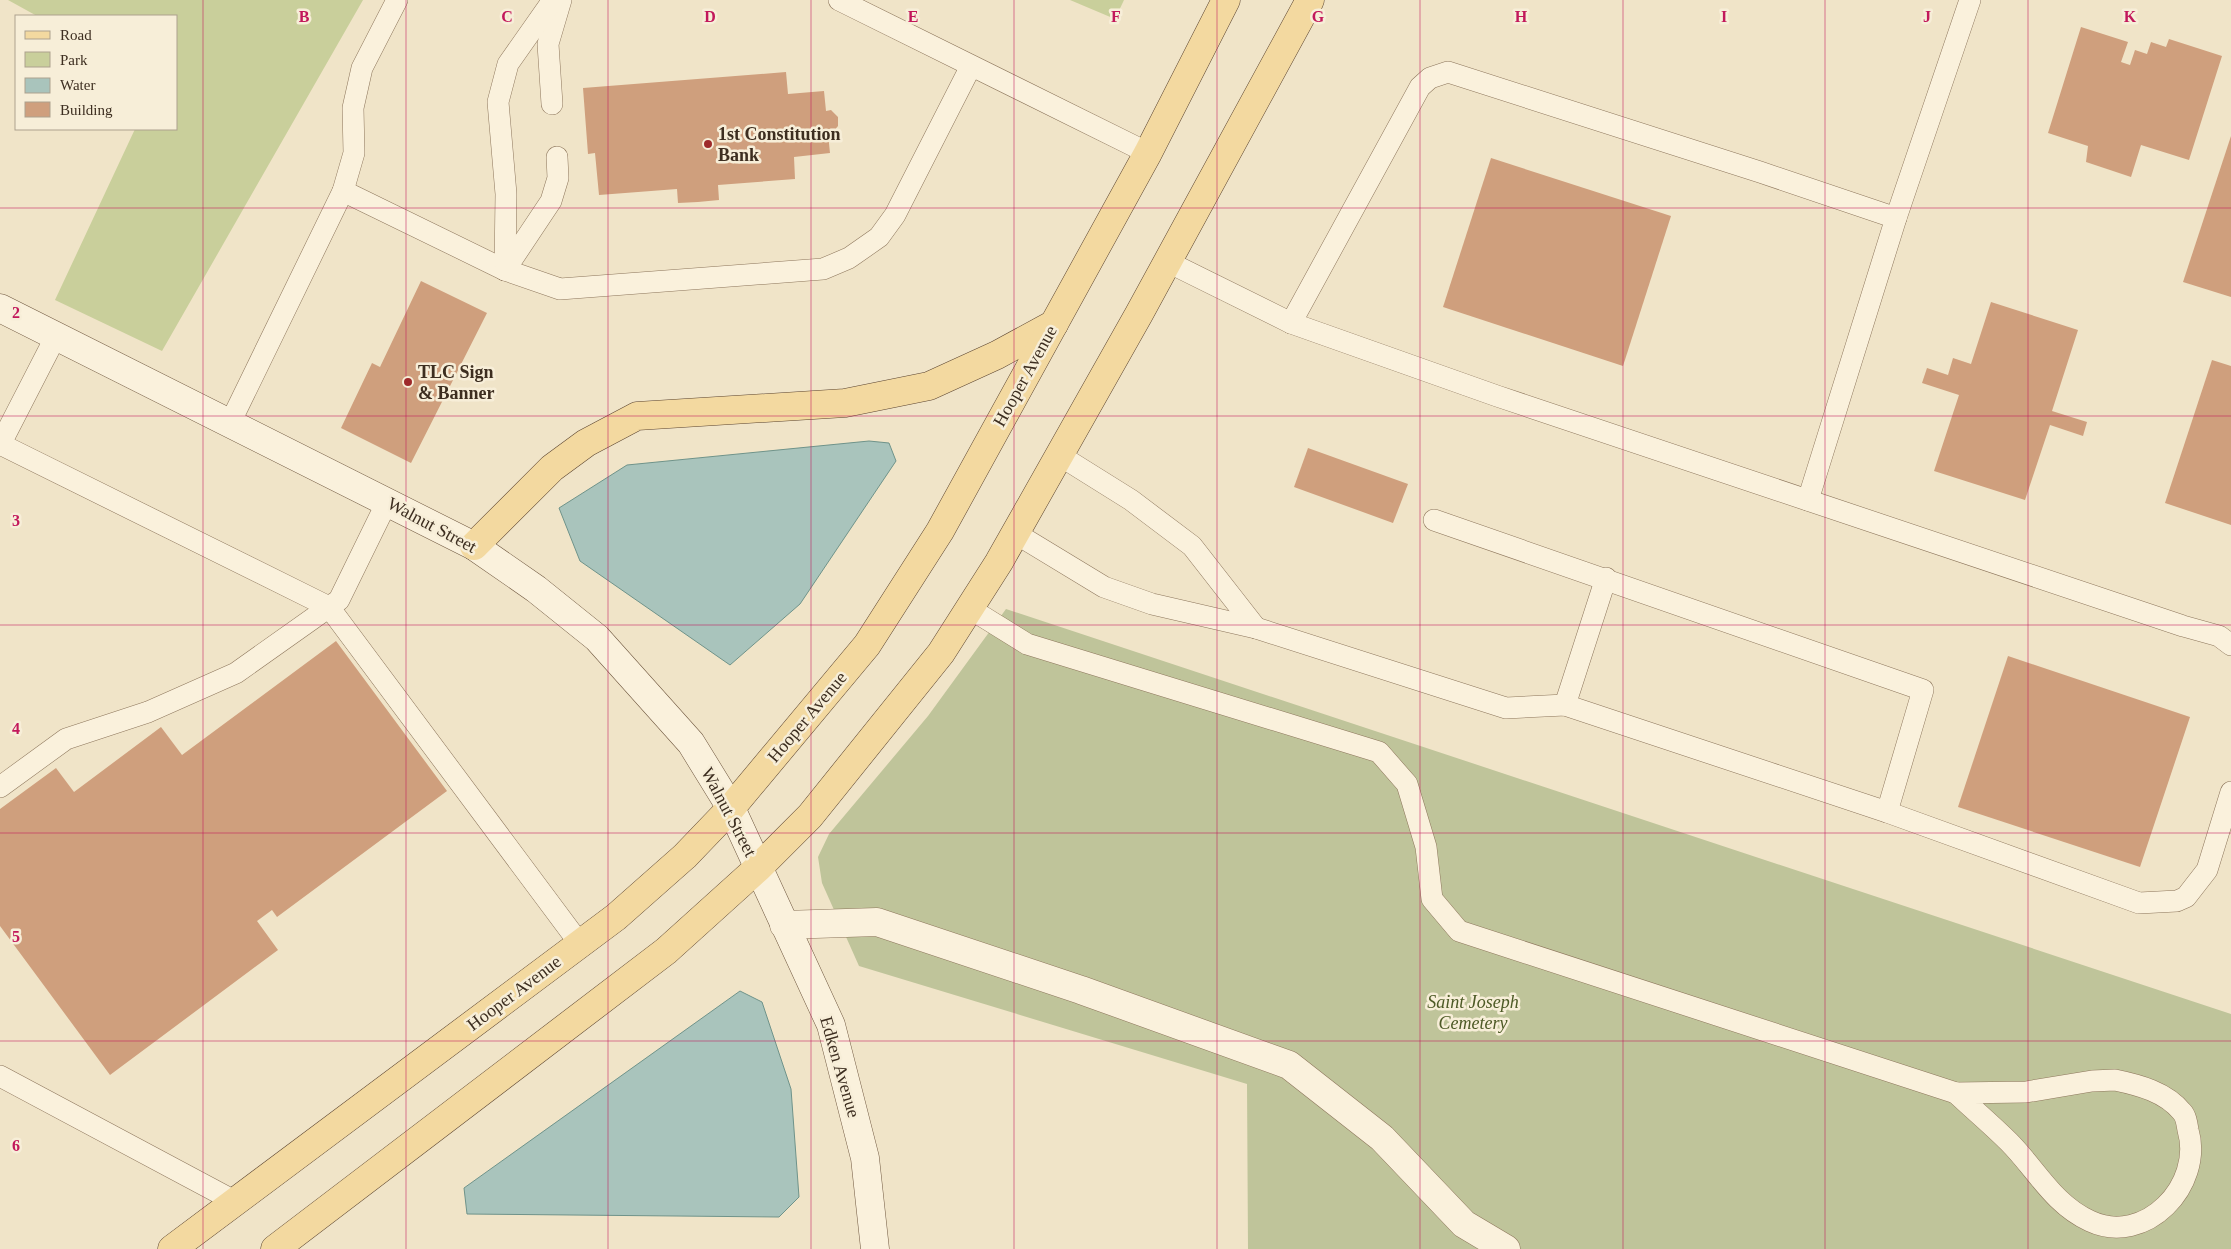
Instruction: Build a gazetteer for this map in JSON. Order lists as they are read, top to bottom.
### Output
{
  "streets": {
    "main road": ["Hooper Avenue"],
    "street": ["Walnut Street", "Edken Avenue"]
  },
  "crossings": [
    ["Hooper Avenue", "Walnut Street"],
    ["Walnut Street", "Edken Avenue"]
  ],
  "parks": ["Saint Joseph Cemetery"],
  "places": ["1st Constitution Bank", "TLC Sign & Banner"],
  "legend": [
    "Road",
    "Park",
    "Water",
    "Building"
  ],
  "grid": {
    "columns": [
      "B",
      "C",
      "D",
      "E",
      "F",
      "G",
      "H",
      "I",
      "J",
      "K"
    ],
    "rows": [
      "2",
      "3",
      "4",
      "5",
      "6"
    ]
  }
}
